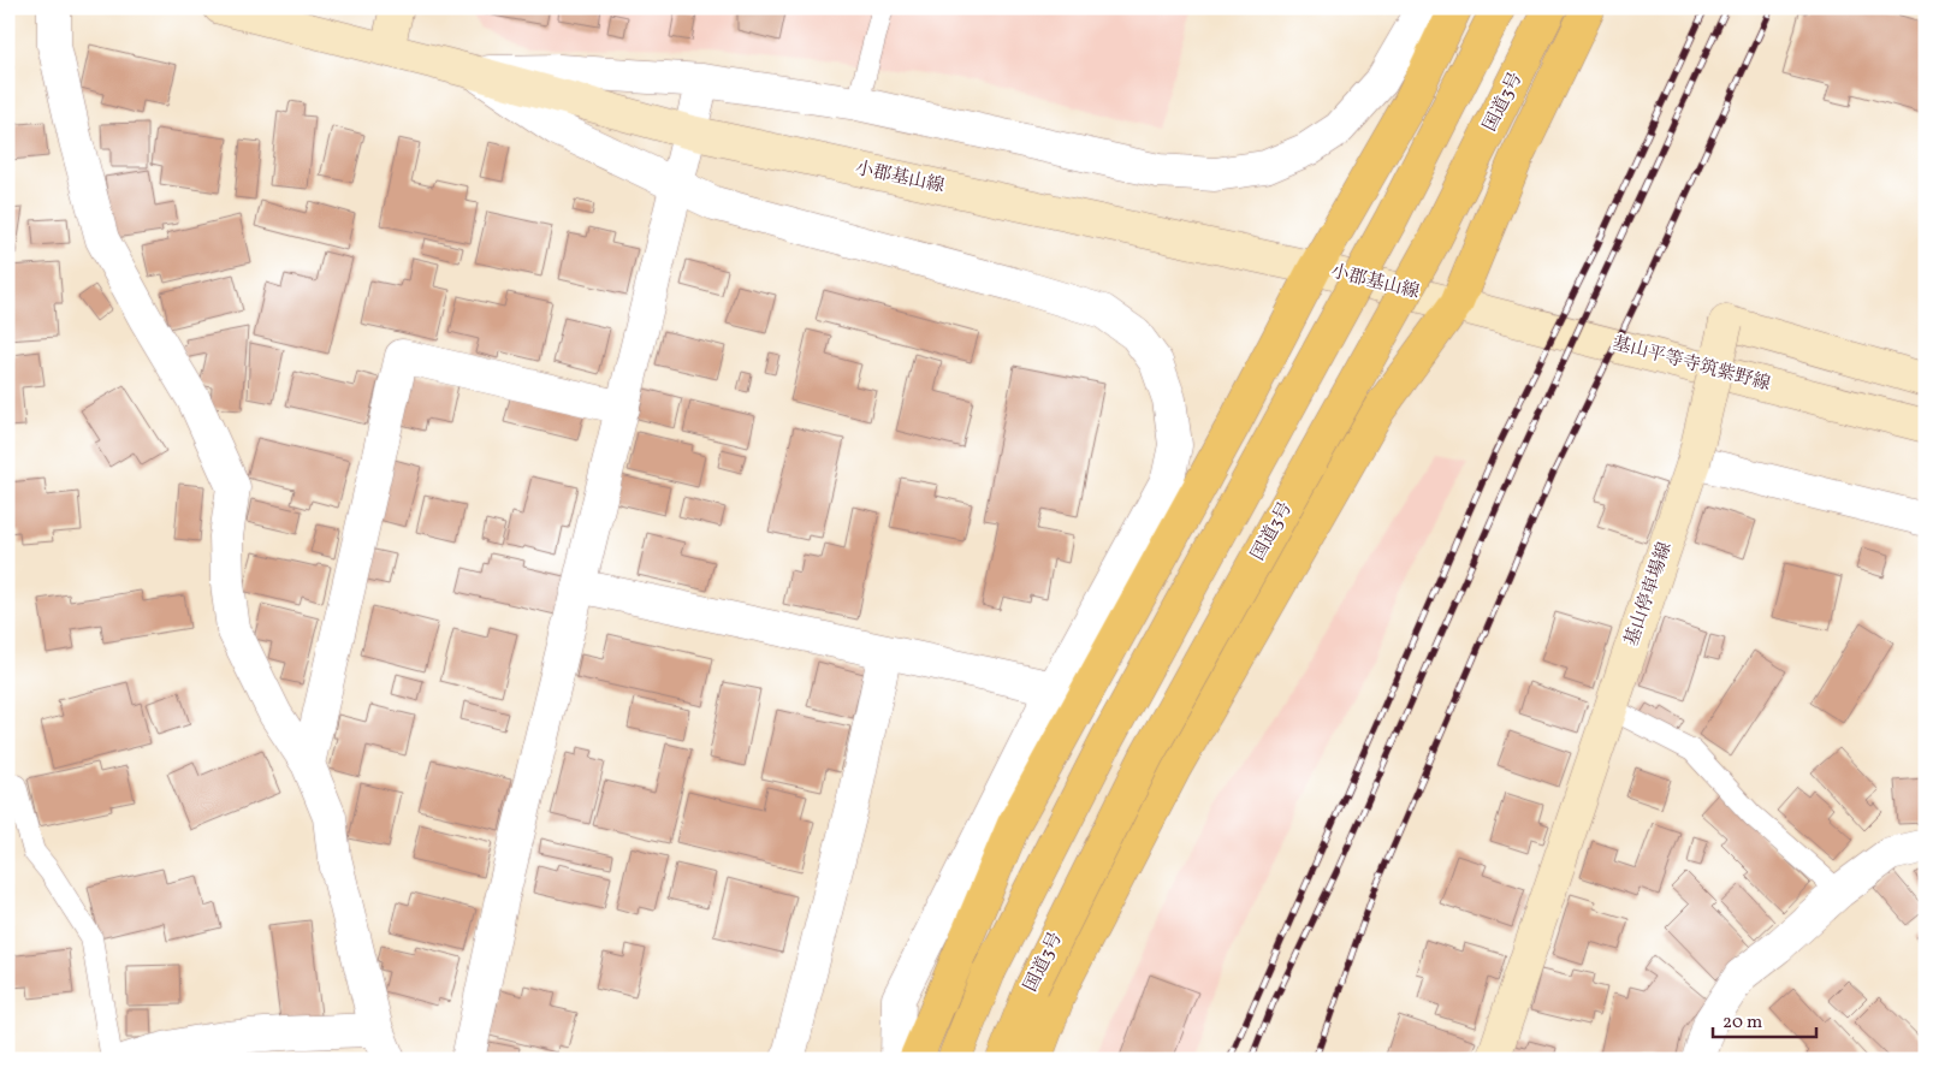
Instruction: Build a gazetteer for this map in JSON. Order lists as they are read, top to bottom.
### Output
{
  "streets": {
    "highway": ["国道3号"],
    "main road": ["小郡基山線", "基山平等寺筑紫野線", "基山停車場線"]
  },
  "crossings": [
    ["小郡基山線", "基山平等寺筑紫野線"]
  ],
  "scale_bar": "20 m"
}
